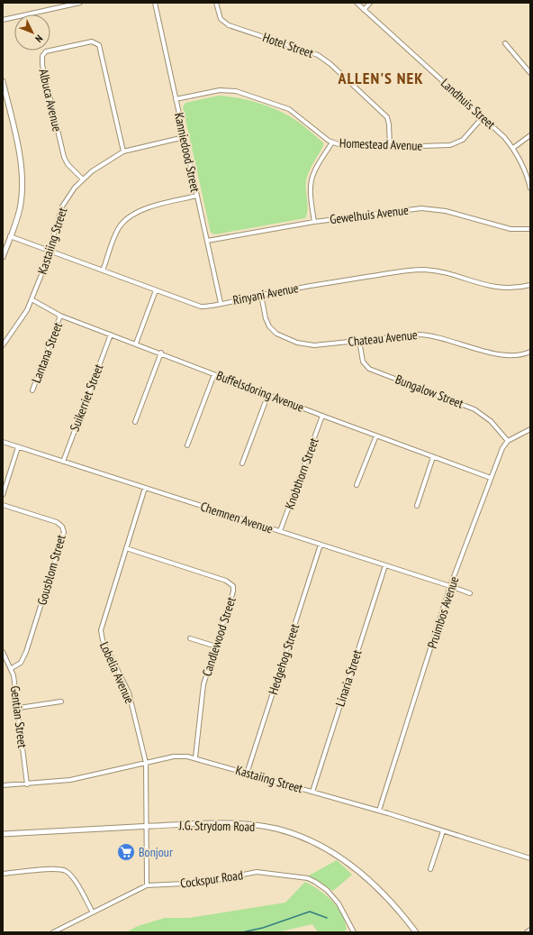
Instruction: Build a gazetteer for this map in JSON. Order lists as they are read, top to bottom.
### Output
{
  "streets": {
    "street": [
      "Hotel Street",
      "Albuca Avenue",
      "Landhuis Street",
      "Homestead Avenue",
      "Kanniedood Street",
      "Gewelhuis Avenue",
      "Kastaiing Street",
      "Rinyani Avenue",
      "Chateau Avenue",
      "Lantana Street",
      "Buffelsdoring Avenue",
      "Bungalow Street",
      "Suikerriet Street",
      "Knobthorn Street",
      "Chemnen Avenue",
      "Gousblom Street",
      "Pruimbos Avenue",
      "Candlewood Street",
      "Hedgehog Street",
      "Lobelia Avenue",
      "Linaria Street",
      "Gentian Street",
      "J.G. Strydom Road",
      "Cockspur Road"
    ]
  },
  "crossings": [
    ["Hotel Street", "Homestead Avenue"],
    ["Albuca Avenue", "Kastaiing Street"],
    ["Landhuis Street", "Homestead Avenue"],
    ["Homestead Avenue", "Kanniedood Street"],
    ["Kanniedood Street", "Gewelhuis Avenue"],
    ["Kanniedood Street", "Kastaiing Street"],
    ["Kanniedood Street", "Rinyani Avenue"],
    ["Kastaiing Street", "Rinyani Avenue"],
    ["Kastaiing Street", "Buffelsdoring Avenue"],
    ["Kastaiing Street", "Pruimbos Avenue"],
    ["Kastaiing Street", "Candlewood Street"],
    ["Kastaiing Street", "Hedgehog Street"],
    ["Kastaiing Street", "Lobelia Avenue"],
    ["Kastaiing Street", "Linaria Street"],
    ["Kastaiing Street", "Gentian Street"],
    ["Rinyani Avenue", "Chateau Avenue"],
    ["Chateau Avenue", "Bungalow Street"],
    ["Lantana Street", "Buffelsdoring Avenue"],
    ["Buffelsdoring Avenue", "Suikerriet Street"],
    ["Buffelsdoring Avenue", "Knobthorn Street"],
    ["Buffelsdoring Avenue", "Pruimbos Avenue"],
    ["Bungalow Street", "Pruimbos Avenue"],
    ["Suikerriet Street", "Chemnen Avenue"],
    ["Knobthorn Street", "Chemnen Avenue"],
    ["Chemnen Avenue", "Pruimbos Avenue"],
    ["Chemnen Avenue", "Hedgehog Street"],
    ["Chemnen Avenue", "Lobelia Avenue"],
    ["Chemnen Avenue", "Linaria Street"],
    ["Gousblom Street", "Gentian Street"],
    ["Candlewood Street", "Lobelia Avenue"],
    ["Lobelia Avenue", "J.G. Strydom Road"],
    ["Lobelia Avenue", "Cockspur Road"]
  ],
  "districts": ["ALLEN'S NEK"],
  "places": {
    "supermarket": ["Bonjour"]
  },
  "north": "bottom right"
}
